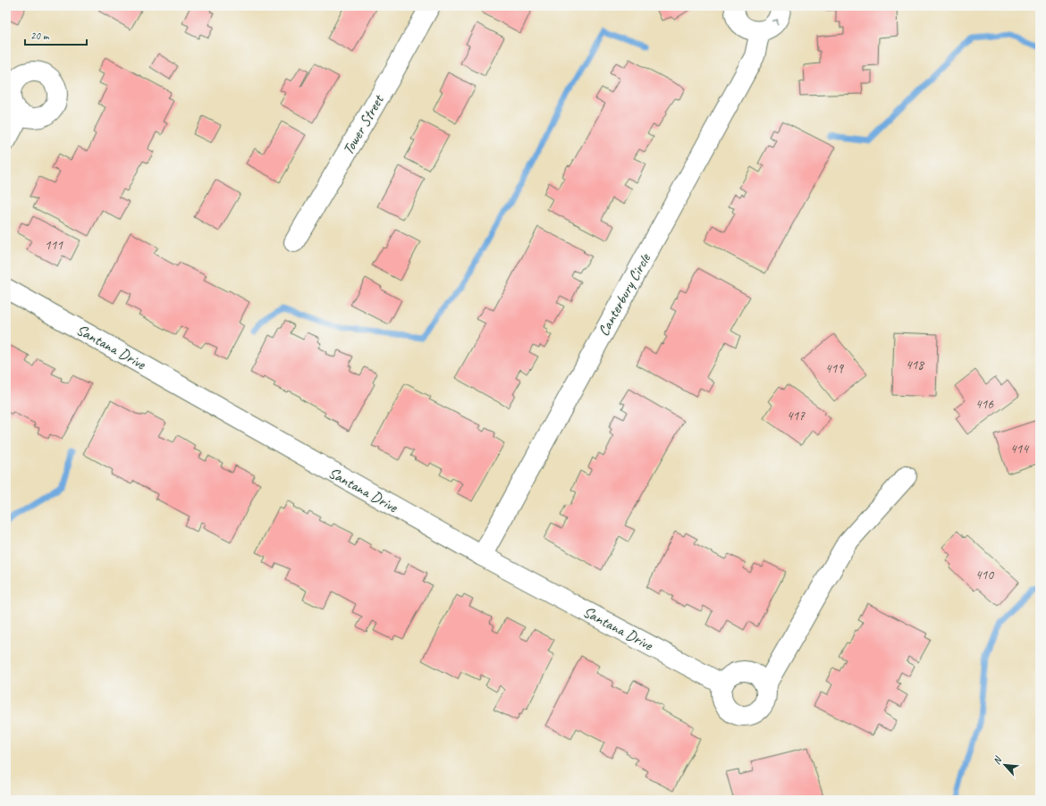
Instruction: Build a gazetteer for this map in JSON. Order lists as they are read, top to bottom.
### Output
{
  "streets": {
    "street": ["Tower Street", "Canterbury Circle", "Santana Drive"]
  },
  "crossings": [
    ["Canterbury Circle", "Santana Drive"]
  ],
  "house_numbers": [
    "111",
    "418",
    "419",
    "416",
    "417",
    "414",
    "410"
  ],
  "scale_bar": "20 m",
  "north": "top left"
}
